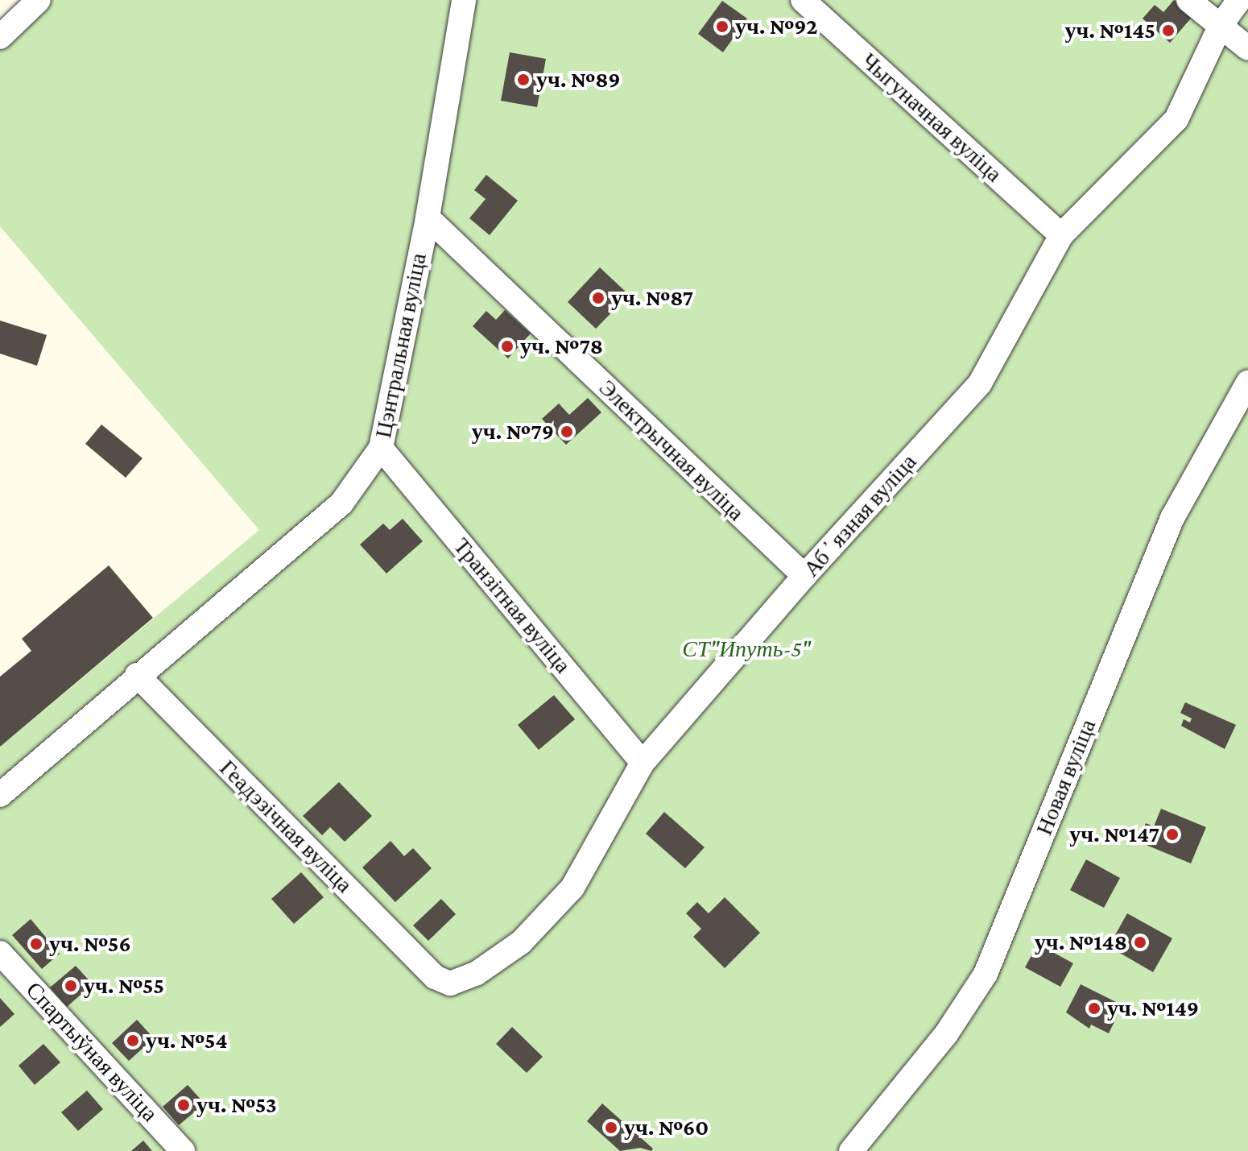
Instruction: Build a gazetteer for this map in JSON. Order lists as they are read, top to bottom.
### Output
{
  "streets": {
    "street": [
      "Чыгуначная вуліца",
      "Цэнтральная вуліца",
      "Электрычная вуліца",
      "Абʼязная вуліца",
      "Транзітная вуліца",
      "Новая вуліца",
      "Геадэзічная вуліца",
      "Спартыўная вуліца"
    ]
  },
  "crossings": [
    ["Чыгуначная вуліца", "Абʼязная вуліца"],
    ["Цэнтральная вуліца", "Электрычная вуліца"],
    ["Цэнтральная вуліца", "Транзітная вуліца"],
    ["Цэнтральная вуліца", "Геадэзічная вуліца"],
    ["Электрычная вуліца", "Абʼязная вуліца"],
    ["Абʼязная вуліца", "Транзітная вуліца"],
    ["Абʼязная вуліца", "Геадэзічная вуліца"]
  ],
  "parks": ["СТ\"Ипуть-5\""],
  "places": [
    "уч. №92",
    "уч. №145",
    "уч. №89",
    "уч. №87",
    "уч. №78",
    "уч. №79",
    "уч. №147",
    "уч. №148",
    "уч. №56",
    "уч. №55",
    "уч. №149",
    "уч. №54",
    "уч. №53",
    "уч. №60"
  ]
}
